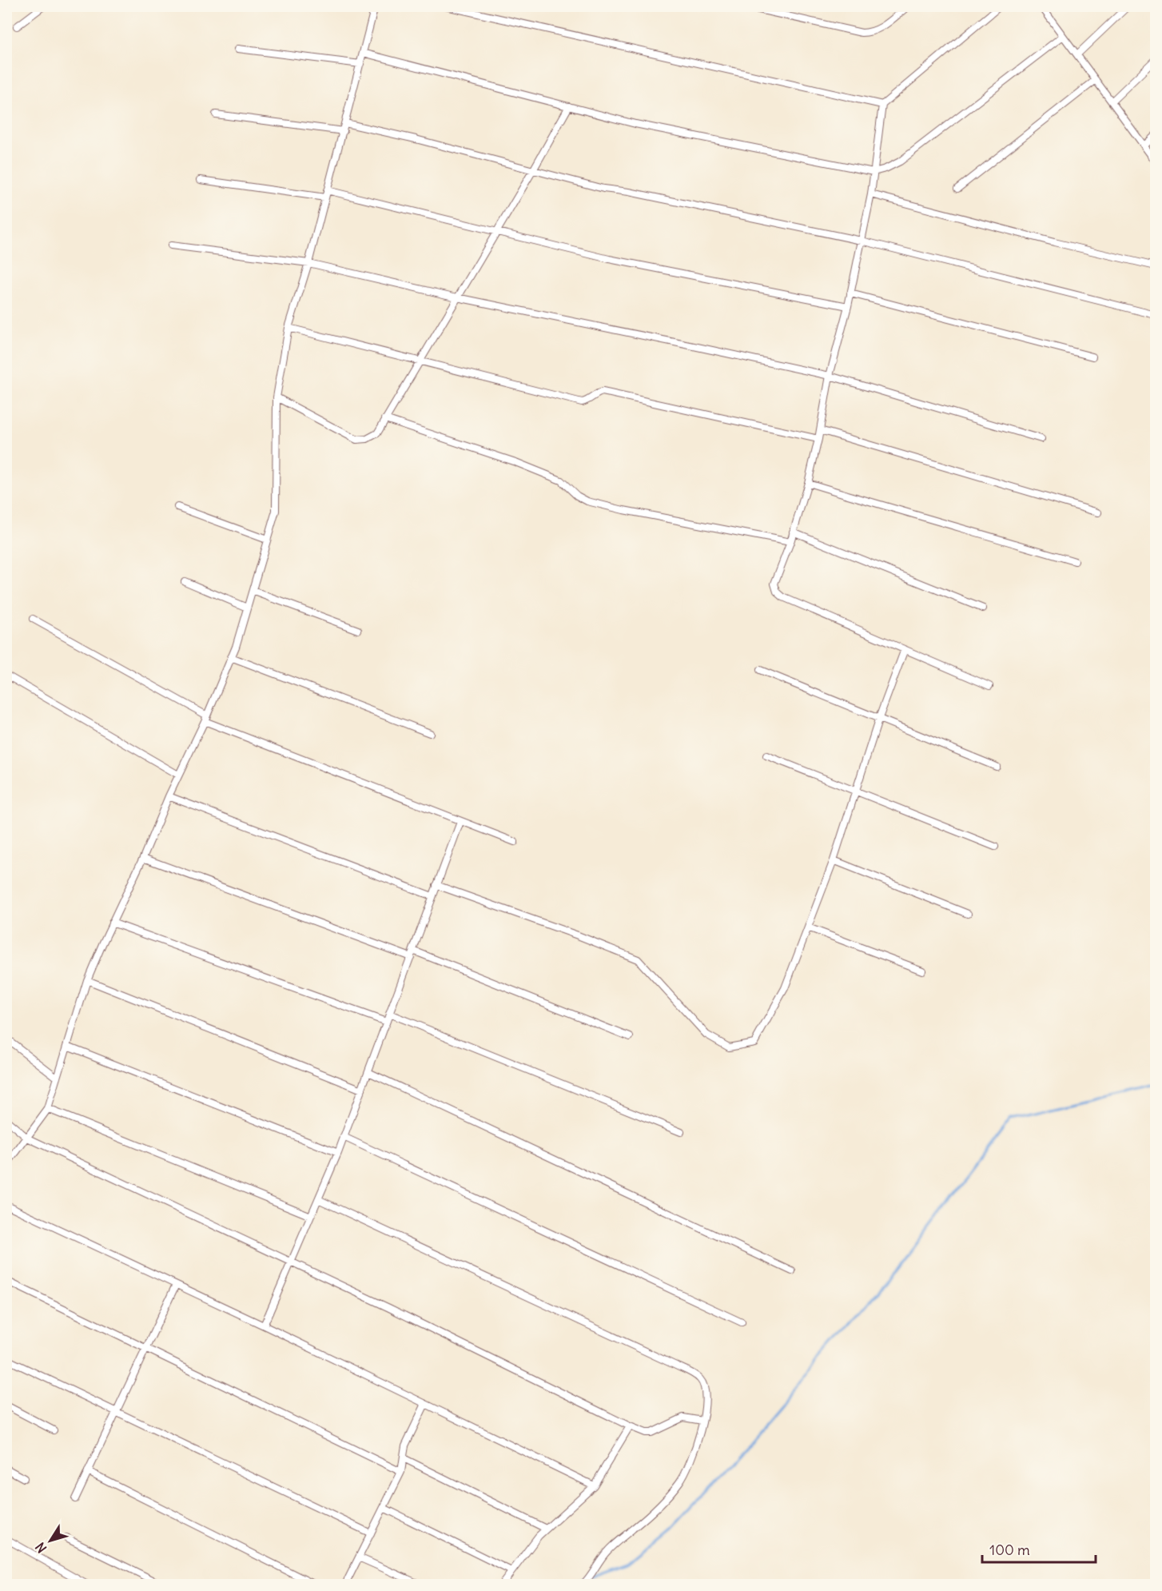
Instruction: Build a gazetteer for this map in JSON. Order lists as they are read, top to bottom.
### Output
{
  "scale_bar": "100 m",
  "north": "bottom left"
}
